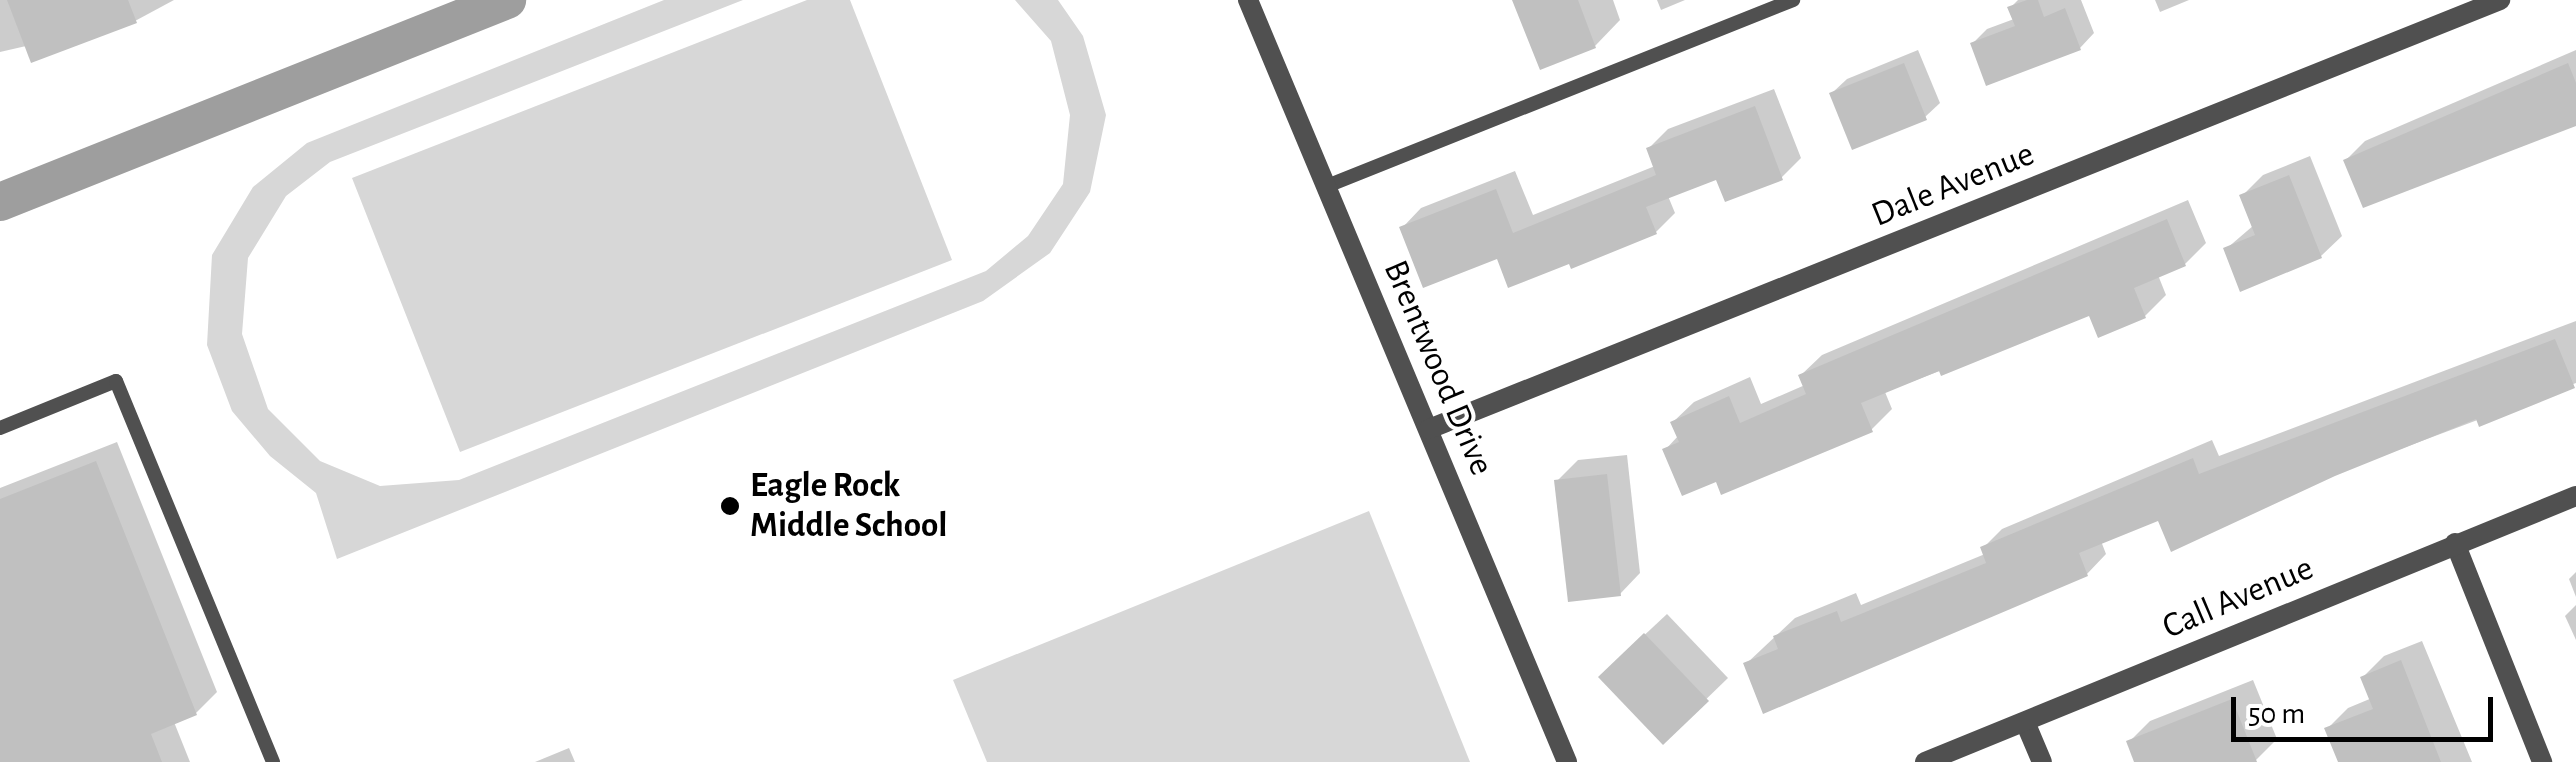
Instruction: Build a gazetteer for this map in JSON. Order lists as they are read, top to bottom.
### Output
{
  "streets": {
    "street": ["Dale Avenue", "Brentwood Drive", "Call Avenue"]
  },
  "crossings": [
    ["Dale Avenue", "Brentwood Drive"]
  ],
  "places": ["Eagle Rock Middle School"],
  "scale_bar": "50 m"
}
